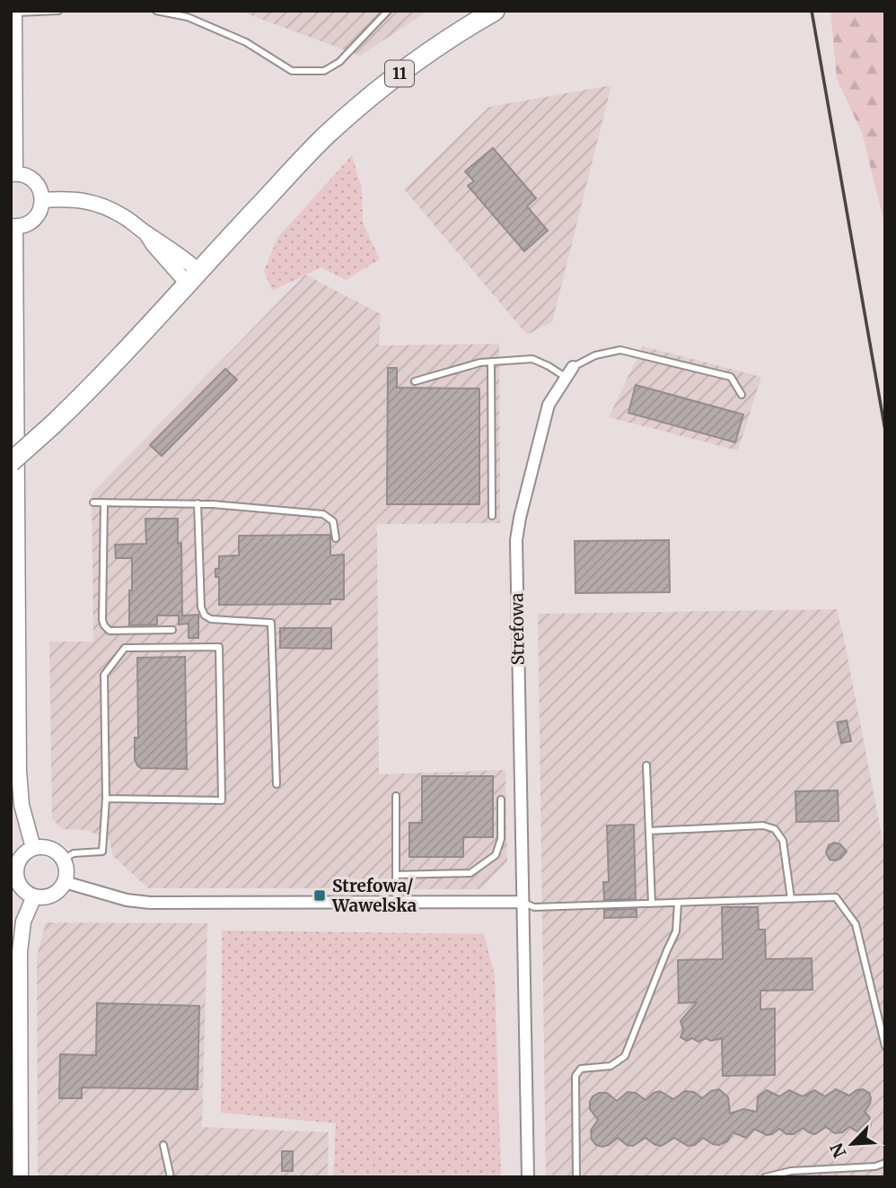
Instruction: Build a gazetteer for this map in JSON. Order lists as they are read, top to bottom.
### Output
{
  "streets": {
    "highway": ["11"],
    "street": ["Strefowa"]
  },
  "places": {
    "transit": ["Strefowa/ Wawelska"]
  },
  "north": "bottom left"
}
